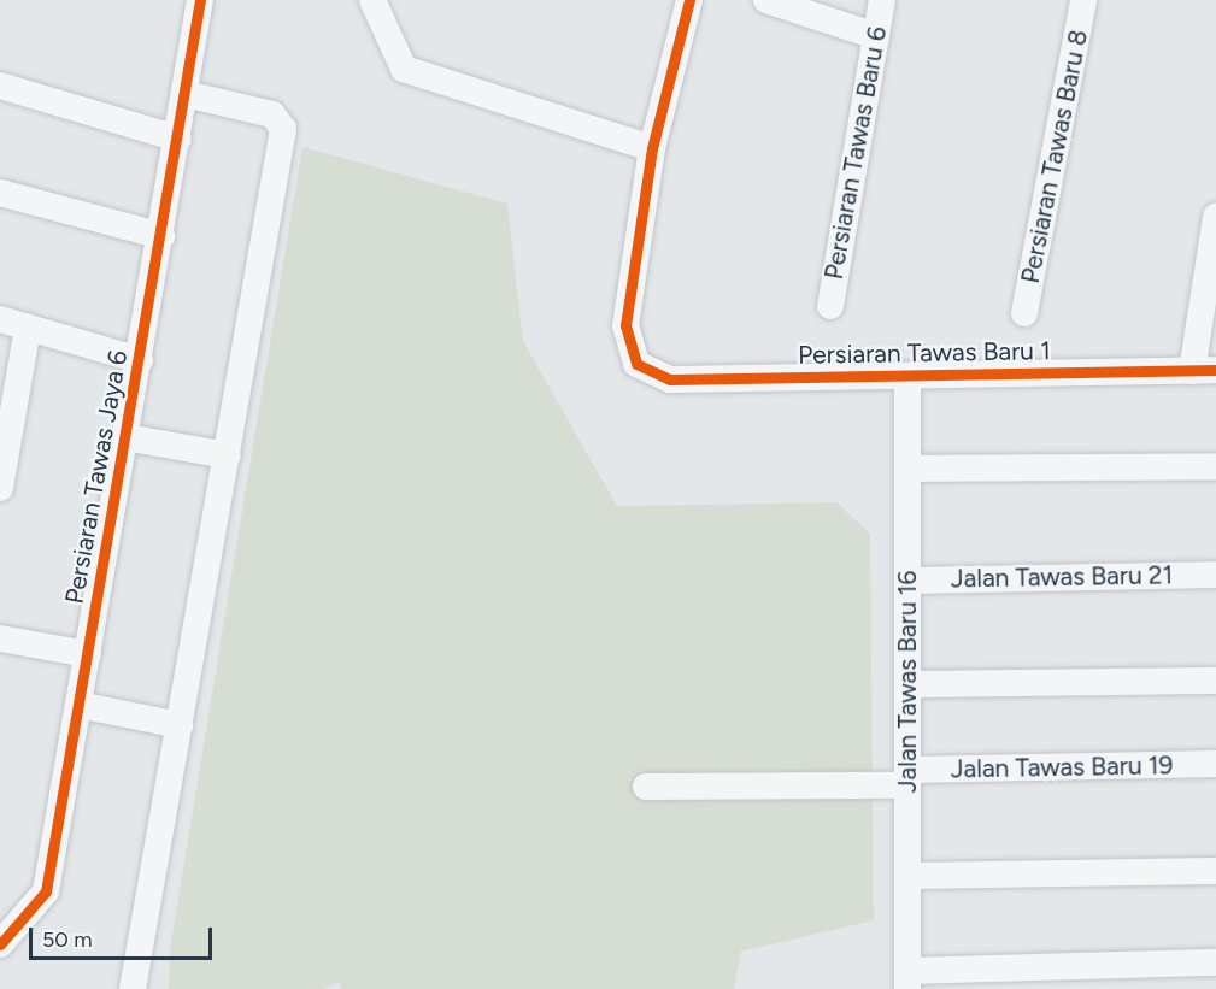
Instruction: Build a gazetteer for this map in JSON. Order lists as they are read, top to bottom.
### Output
{
  "streets": {
    "street": [
      "Persiaran Tawas Baru 6",
      "Persiaran Tawas Baru 8",
      "Persiaran Tawas Baru 1",
      "Persiaran Tawas Jaya 6",
      "Jalan Tawas Baru 21",
      "Jalan Tawas Baru 16",
      "Jalan Tawas Baru 19"
    ]
  },
  "crossings": [
    ["Persiaran Tawas Baru 1", "Jalan Tawas Baru 16"],
    ["Jalan Tawas Baru 21", "Jalan Tawas Baru 16"],
    ["Jalan Tawas Baru 16", "Jalan Tawas Baru 19"]
  ],
  "scale_bar": "50 m"
}
